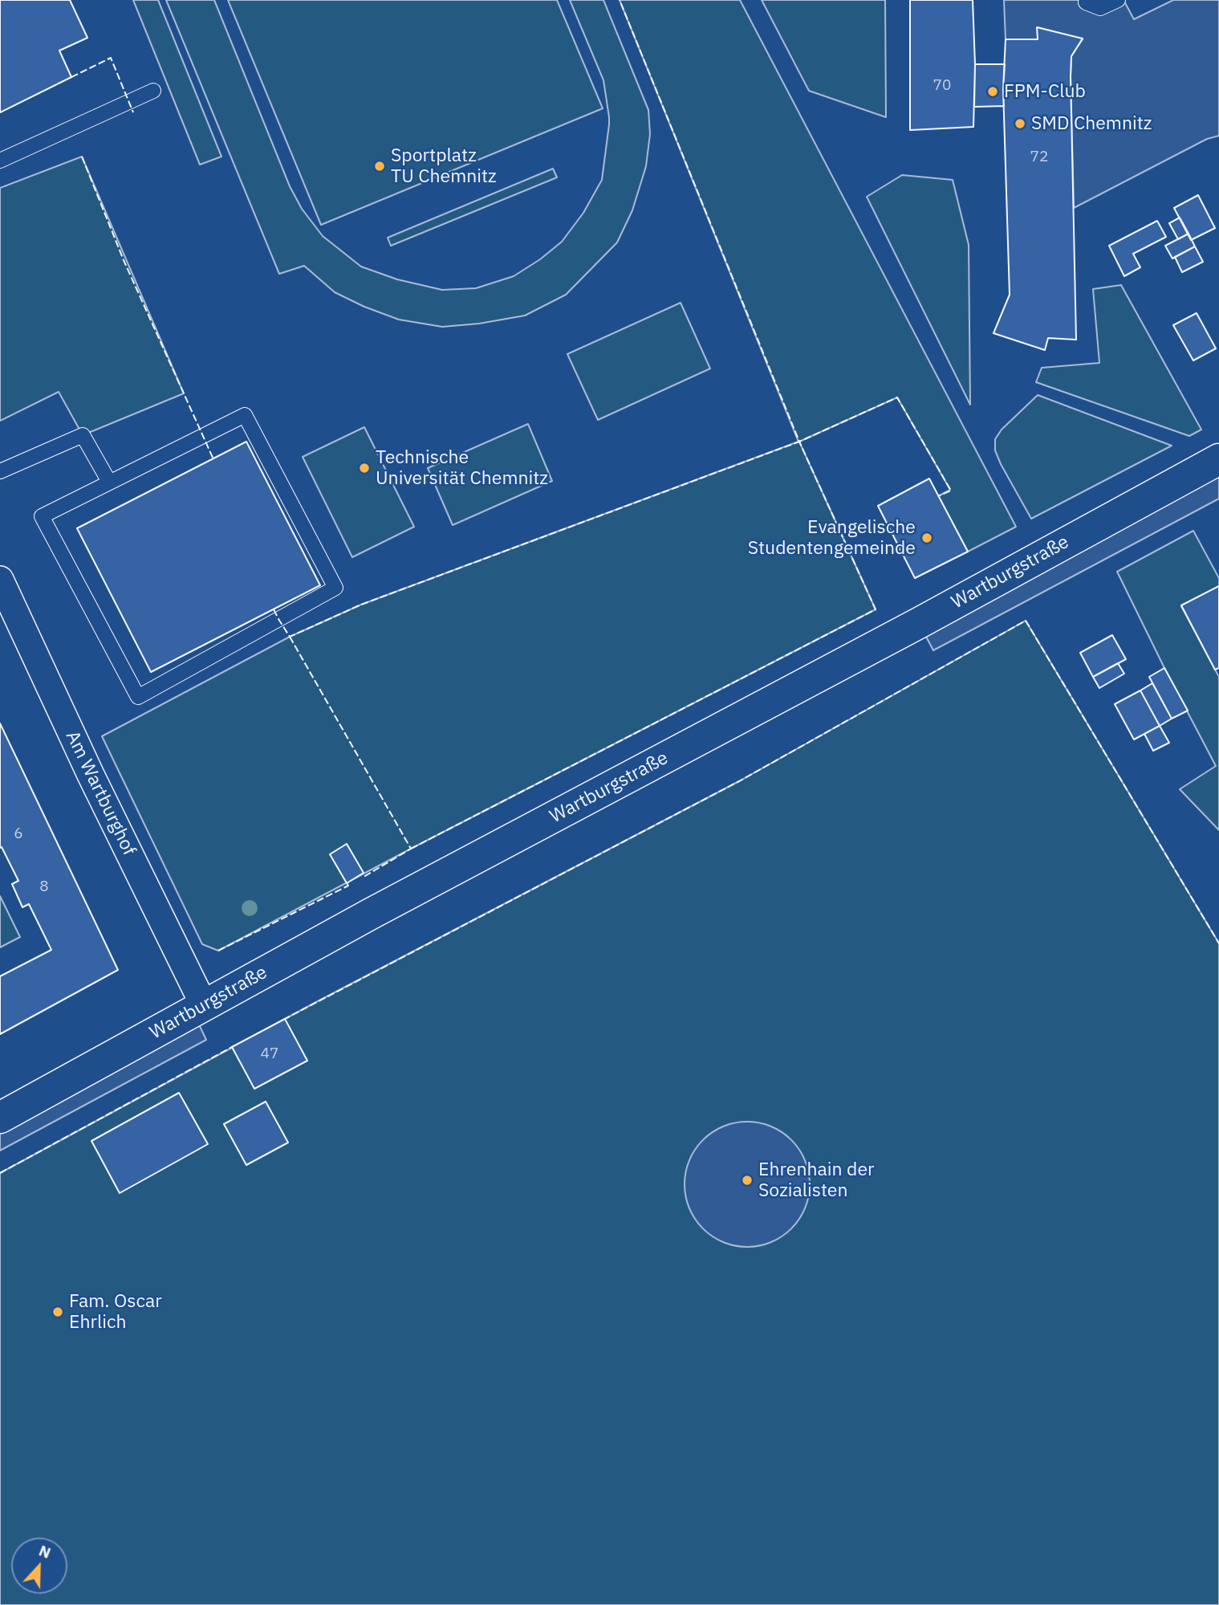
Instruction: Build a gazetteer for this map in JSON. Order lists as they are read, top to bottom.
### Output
{
  "streets": {
    "main road": ["Wartburgstraße"],
    "street": ["Am Wartburghof"]
  },
  "crossings": [
    ["Wartburgstraße", "Am Wartburghof"]
  ],
  "places": [
    "FPM-Club",
    "SMD Chemnitz",
    "Sportplatz TU Chemnitz",
    "Technische Universität Chemnitz",
    "Evangelische Studentengemeinde",
    "Ehrenhain der Sozialisten",
    "Fam. Oscar Ehrlich"
  ],
  "house_numbers": [
    "70",
    "72",
    "6",
    "8",
    "47"
  ],
  "north": "top"
}
